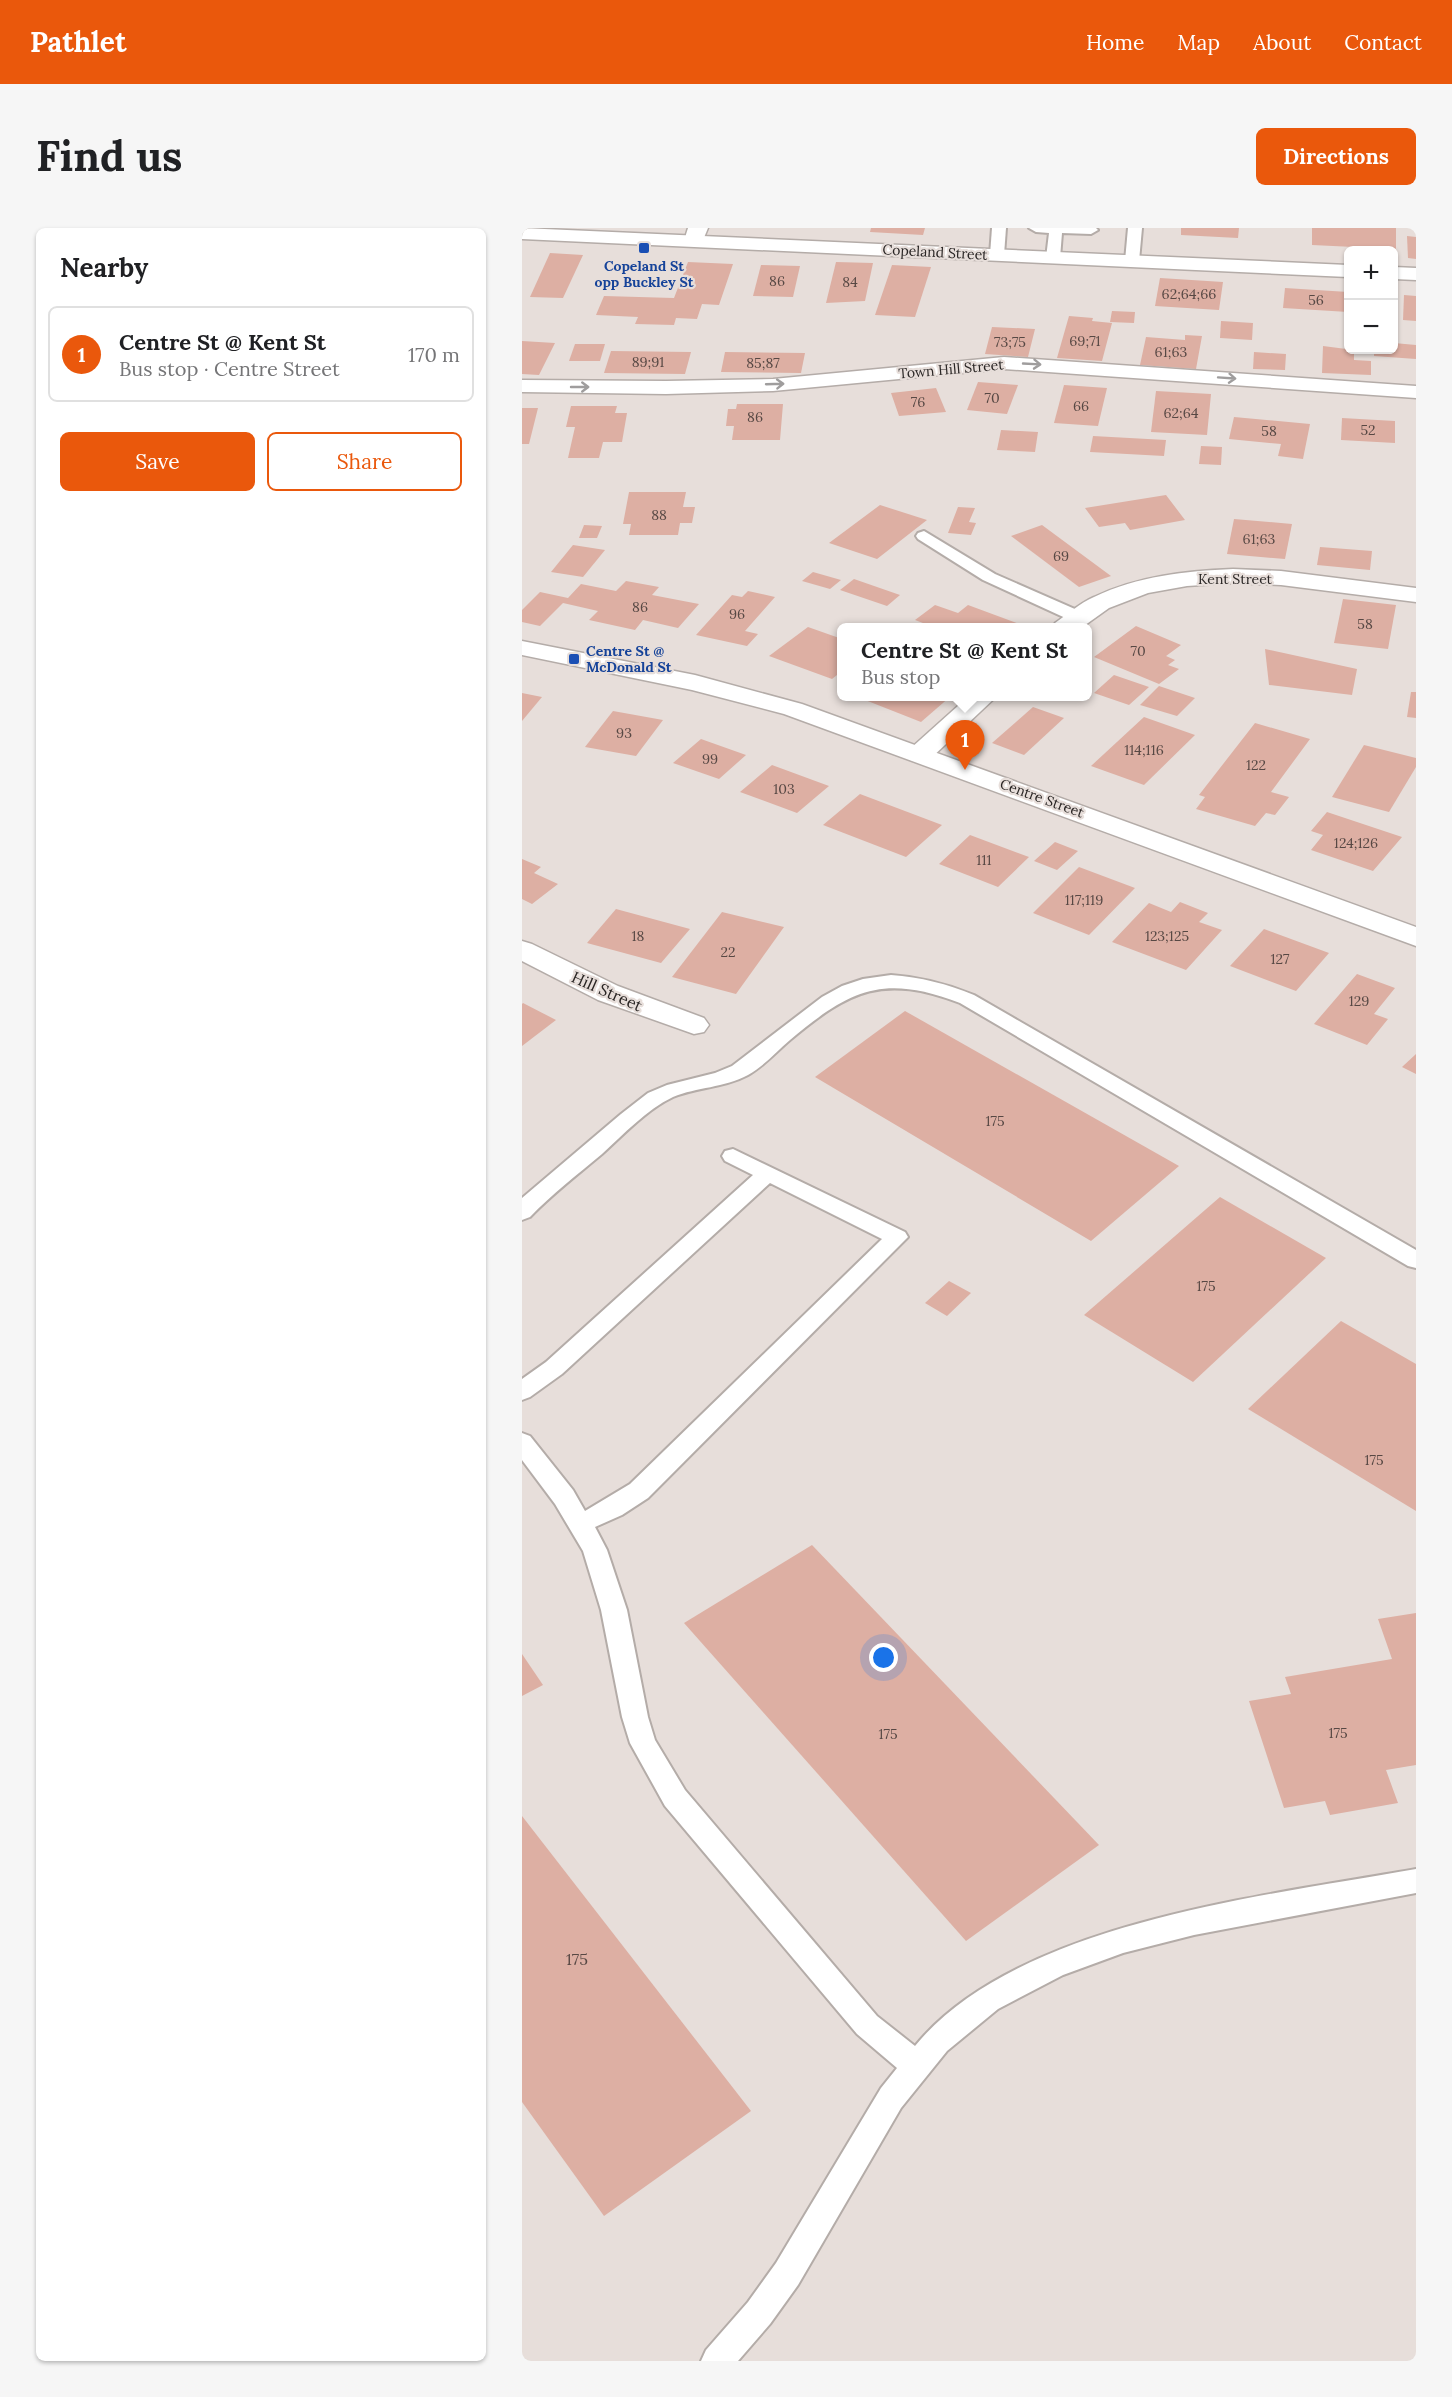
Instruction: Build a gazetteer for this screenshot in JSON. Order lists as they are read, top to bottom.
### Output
{
  "streets": {
    "main road": [
      "Copeland Street",
      "Town Hill Street",
      "Kent Street",
      "Centre Street",
      "Hill Street"
    ]
  },
  "one_way": ["Town Hill Street"],
  "places": {
    "transit": ["Copeland St opp Buckley St", "Centre St @ McDonald St"]
  },
  "house_numbers": [
    "86",
    "84",
    "62;64;66",
    "56",
    "69;71",
    "73;75",
    "61;63",
    "89;91",
    "85;87",
    "70",
    "76",
    "66",
    "62;64",
    "86",
    "52",
    "58",
    "88",
    "61;63",
    "69",
    "86",
    "96",
    "58",
    "70",
    "93",
    "114;116",
    "99",
    "122",
    "103",
    "124;126",
    "111",
    "117;119",
    "18",
    "123;125",
    "22",
    "127",
    "129",
    "175",
    "175",
    "175",
    "175",
    "175",
    "175"
  ],
  "page": {
    "header": "Pathlet",
    "nav": [
      "Home",
      "Map",
      "About",
      "Contact"
    ],
    "buttons": [
      "Directions",
      ["Save", "Share"]
    ],
    "title": "Find us",
    "heading": "Nearby",
    "map_buttons": ["+", "−"],
    "list": [
      {
        "mark": "1",
        "name": "Centre St @ Kent St",
        "note": "Bus stop · Centre Street",
        "value": "170 m"
      }
    ],
    "popup": ["Centre St @ Kent St", "Bus stop"],
    "pins": "1"
  }
}
